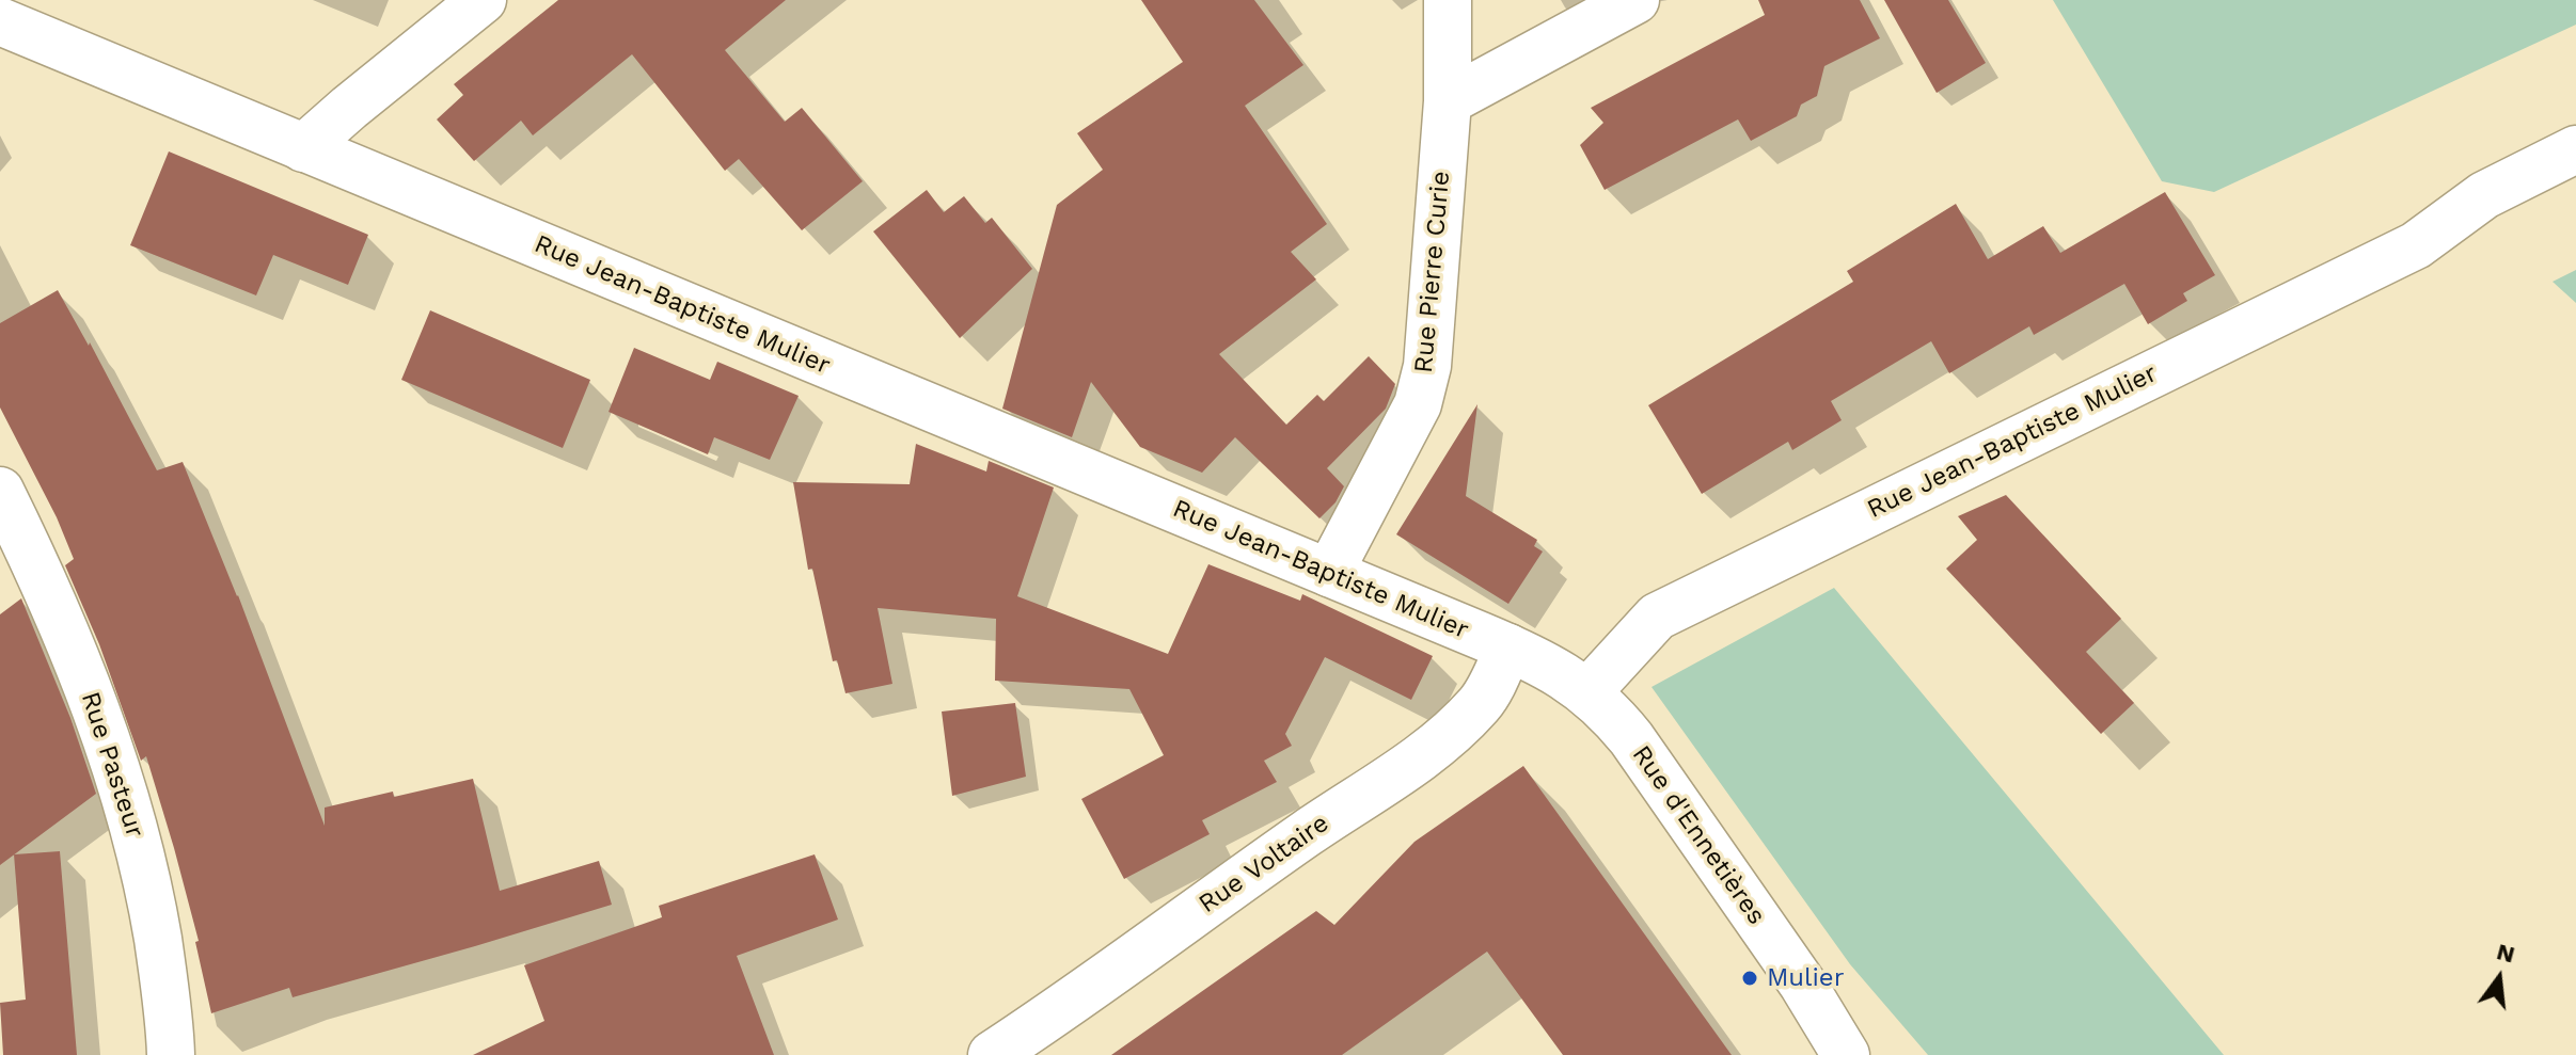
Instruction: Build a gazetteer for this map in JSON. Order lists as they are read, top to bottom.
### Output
{
  "streets": {
    "street": [
      "Rue Pierre Curie",
      "Rue Jean-Baptiste Mulier",
      "Rue Pasteur",
      "Rue d'Ennetières",
      "Rue Voltaire"
    ]
  },
  "crossings": [
    ["Rue Pierre Curie", "Rue Jean-Baptiste Mulier"],
    ["Rue Jean-Baptiste Mulier", "Rue d'Ennetières"],
    ["Rue Jean-Baptiste Mulier", "Rue Voltaire"]
  ],
  "places": ["Mulier"],
  "north": "top"
}
